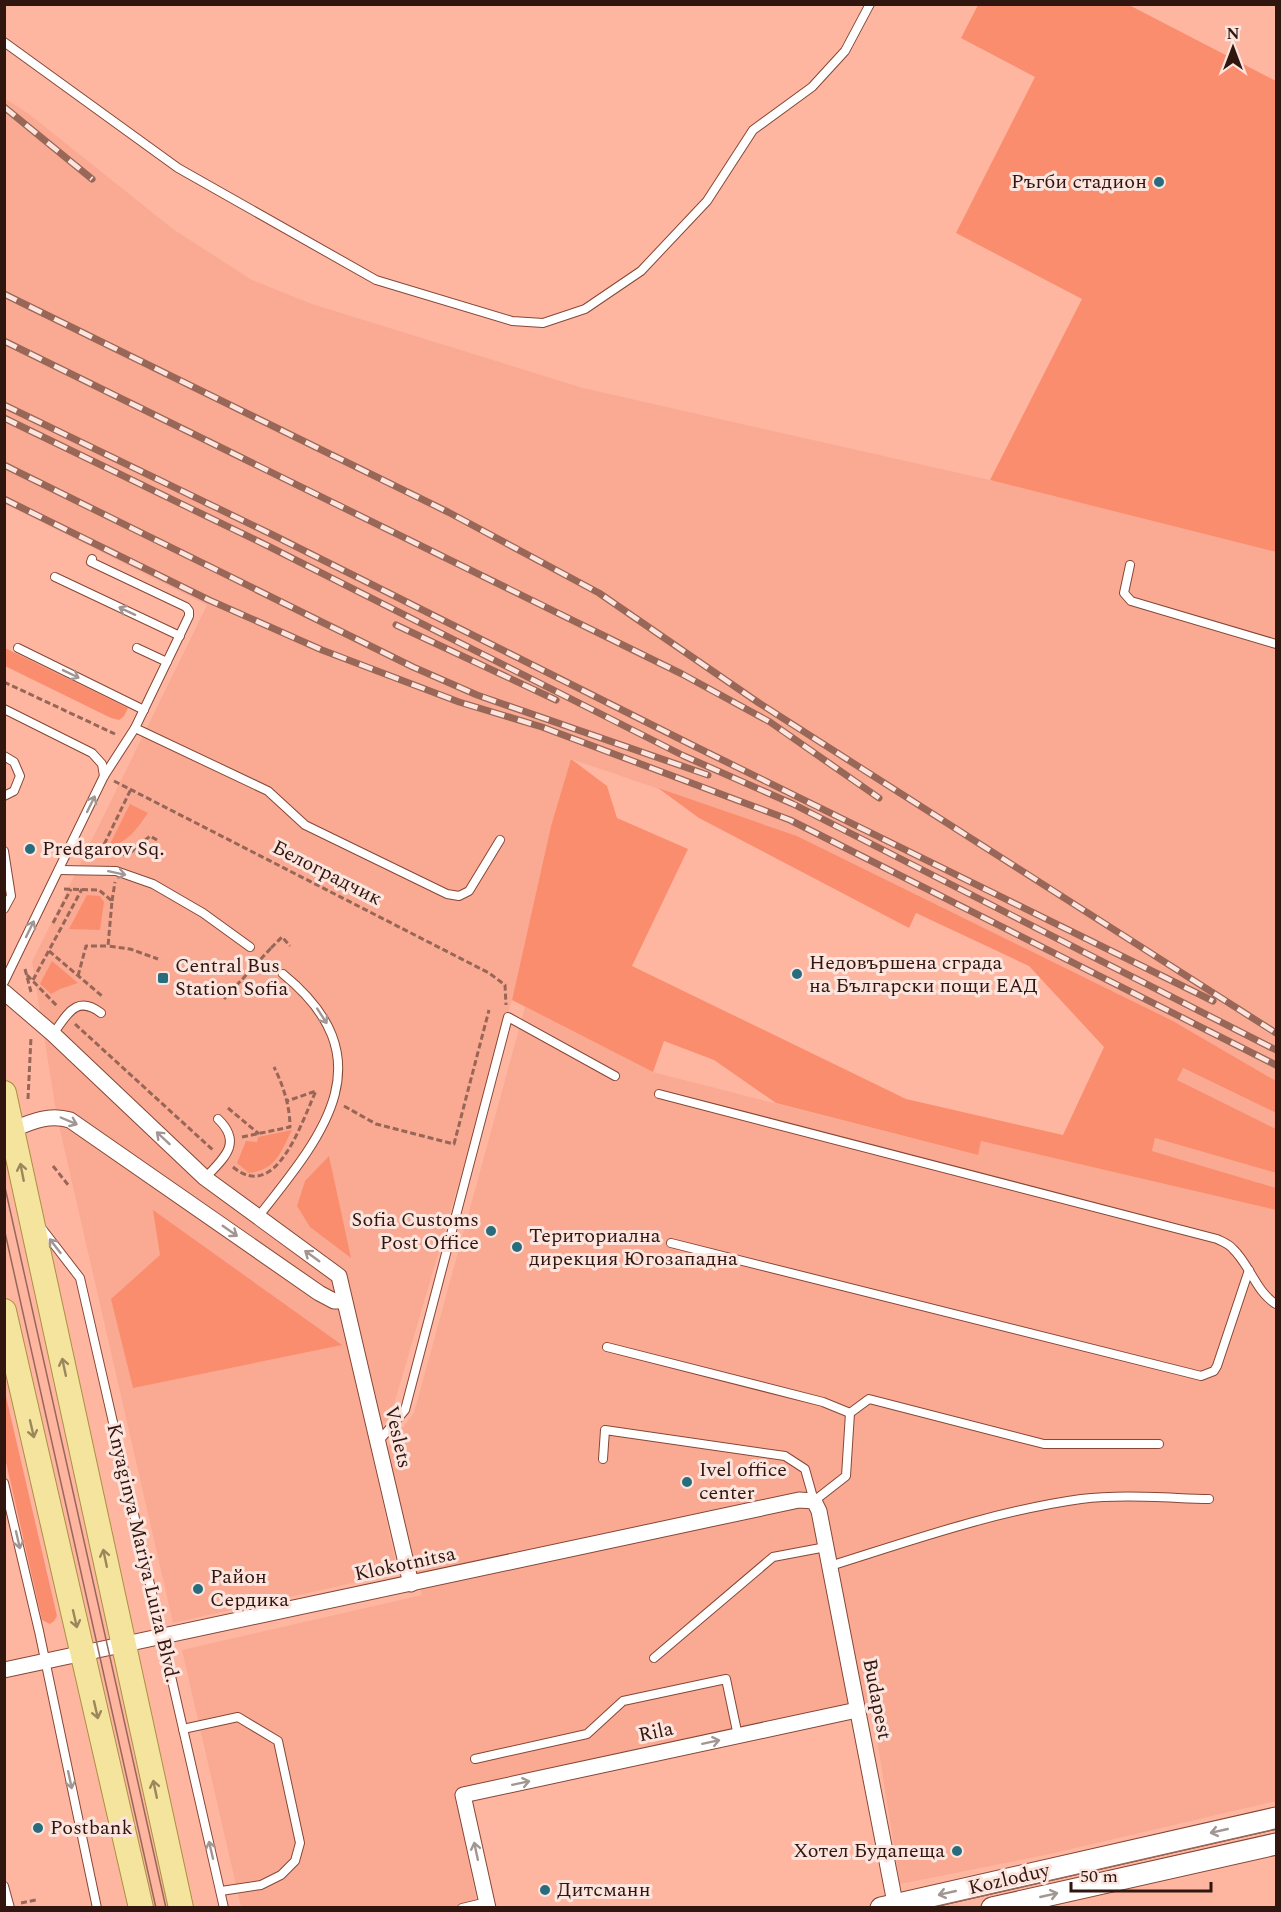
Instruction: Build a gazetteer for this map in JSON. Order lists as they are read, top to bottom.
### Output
{
  "streets": {
    "main road": ["Knyaginya Mariya Luiza Blvd.", "Kozloduy"],
    "street": [
      "Veslets",
      "Klokotnitsa",
      "Budapest",
      "Rila"
    ],
    "path": ["Белоградчик"]
  },
  "crossings": [
    ["Veslets", "Klokotnitsa"],
    ["Knyaginya Mariya Luiza Blvd.", "Klokotnitsa"],
    ["Klokotnitsa", "Budapest"],
    ["Budapest", "Rila"],
    ["Budapest", "Kozloduy"]
  ],
  "places": {
    "other": [
      "Ръгби стадион",
      "Predgarov Sq.",
      "Недовършена сграда на Български пощи ЕАД",
      "Sofia Customs Post Office",
      "Териториална дирекция Югозападна",
      "Ivel office center",
      "Район Сердика",
      "Postbank",
      "Хотел Будапеща",
      "Дитсманн"
    ],
    "transit": ["Central Bus Station Sofia"]
  },
  "scale_bar": "50 m",
  "north": "top"
}
